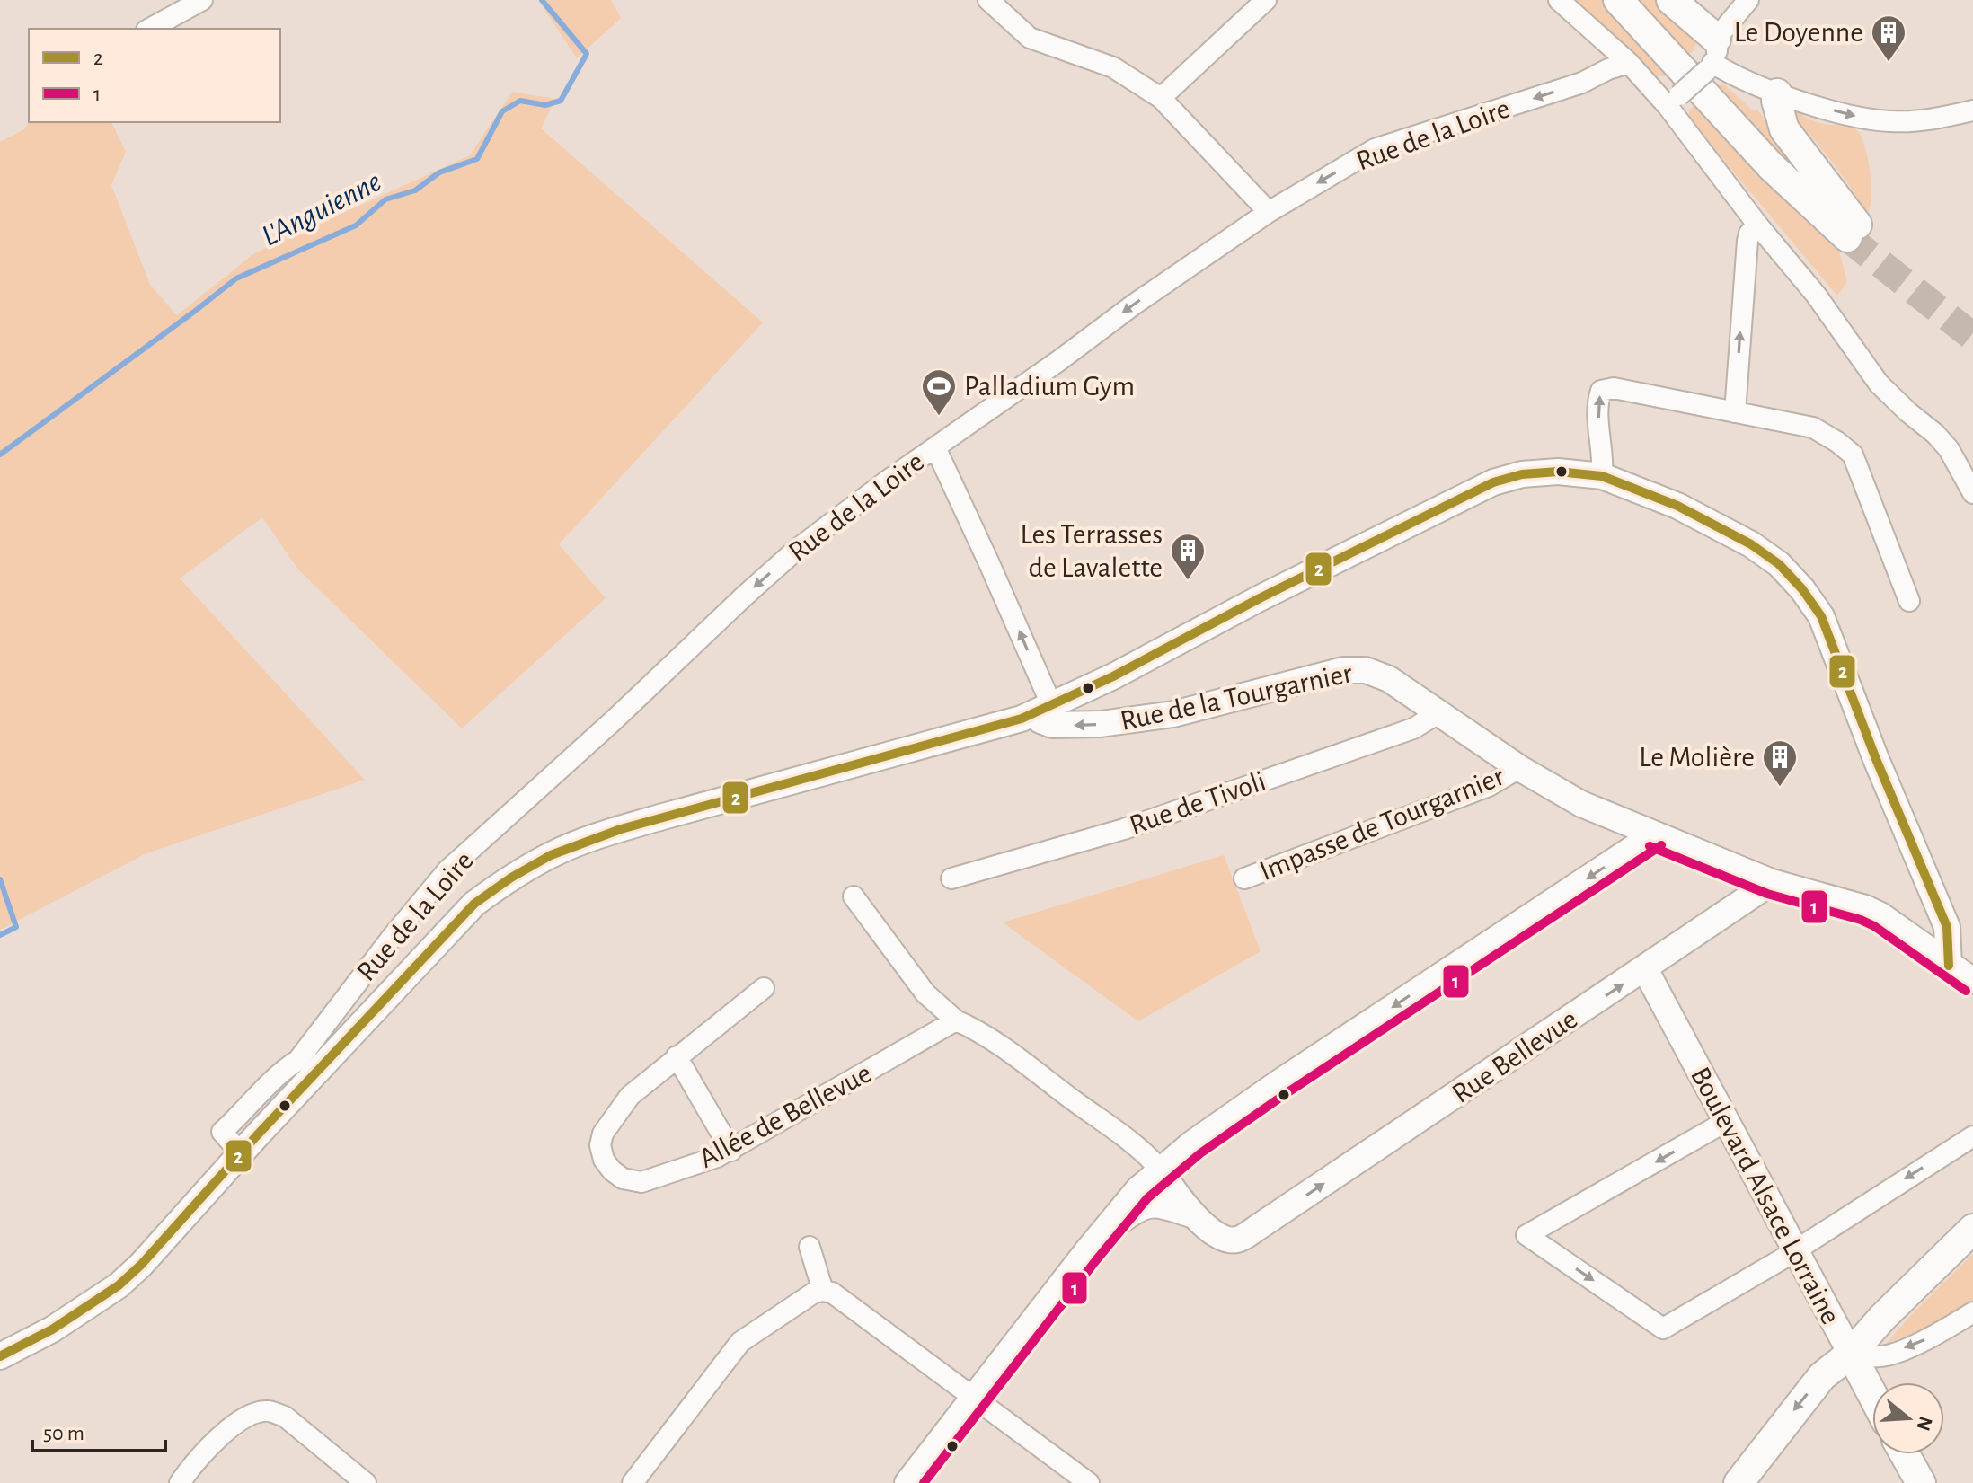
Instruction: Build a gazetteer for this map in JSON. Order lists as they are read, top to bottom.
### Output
{
  "streets": {
    "main road": ["Boulevard Alsace Lorraine"],
    "street": [
      "Rue de la Loire",
      "Rue de la Tourgarnier",
      "Rue de Tivoli",
      "Impasse de Tourgarnier",
      "Rue Bellevue",
      "Allée de Bellevue"
    ]
  },
  "crossings": [
    ["Rue de la Tourgarnier", "Rue de Tivoli"],
    ["Rue de la Tourgarnier", "Impasse de Tourgarnier"],
    ["Rue de la Tourgarnier", "Rue Bellevue"],
    ["Rue Bellevue", "Boulevard Alsace Lorraine"]
  ],
  "water": ["L'Anguienne"],
  "places": {
    "building": ["Le Doyenne", "Les Terrasses de Lavalette", "Le Molière"],
    "sports": ["Palladium Gym"]
  },
  "lines": ["transit line 2", "transit line 1"],
  "legend": ["2", "1"],
  "scale_bar": "50 m",
  "north": "right"
}
